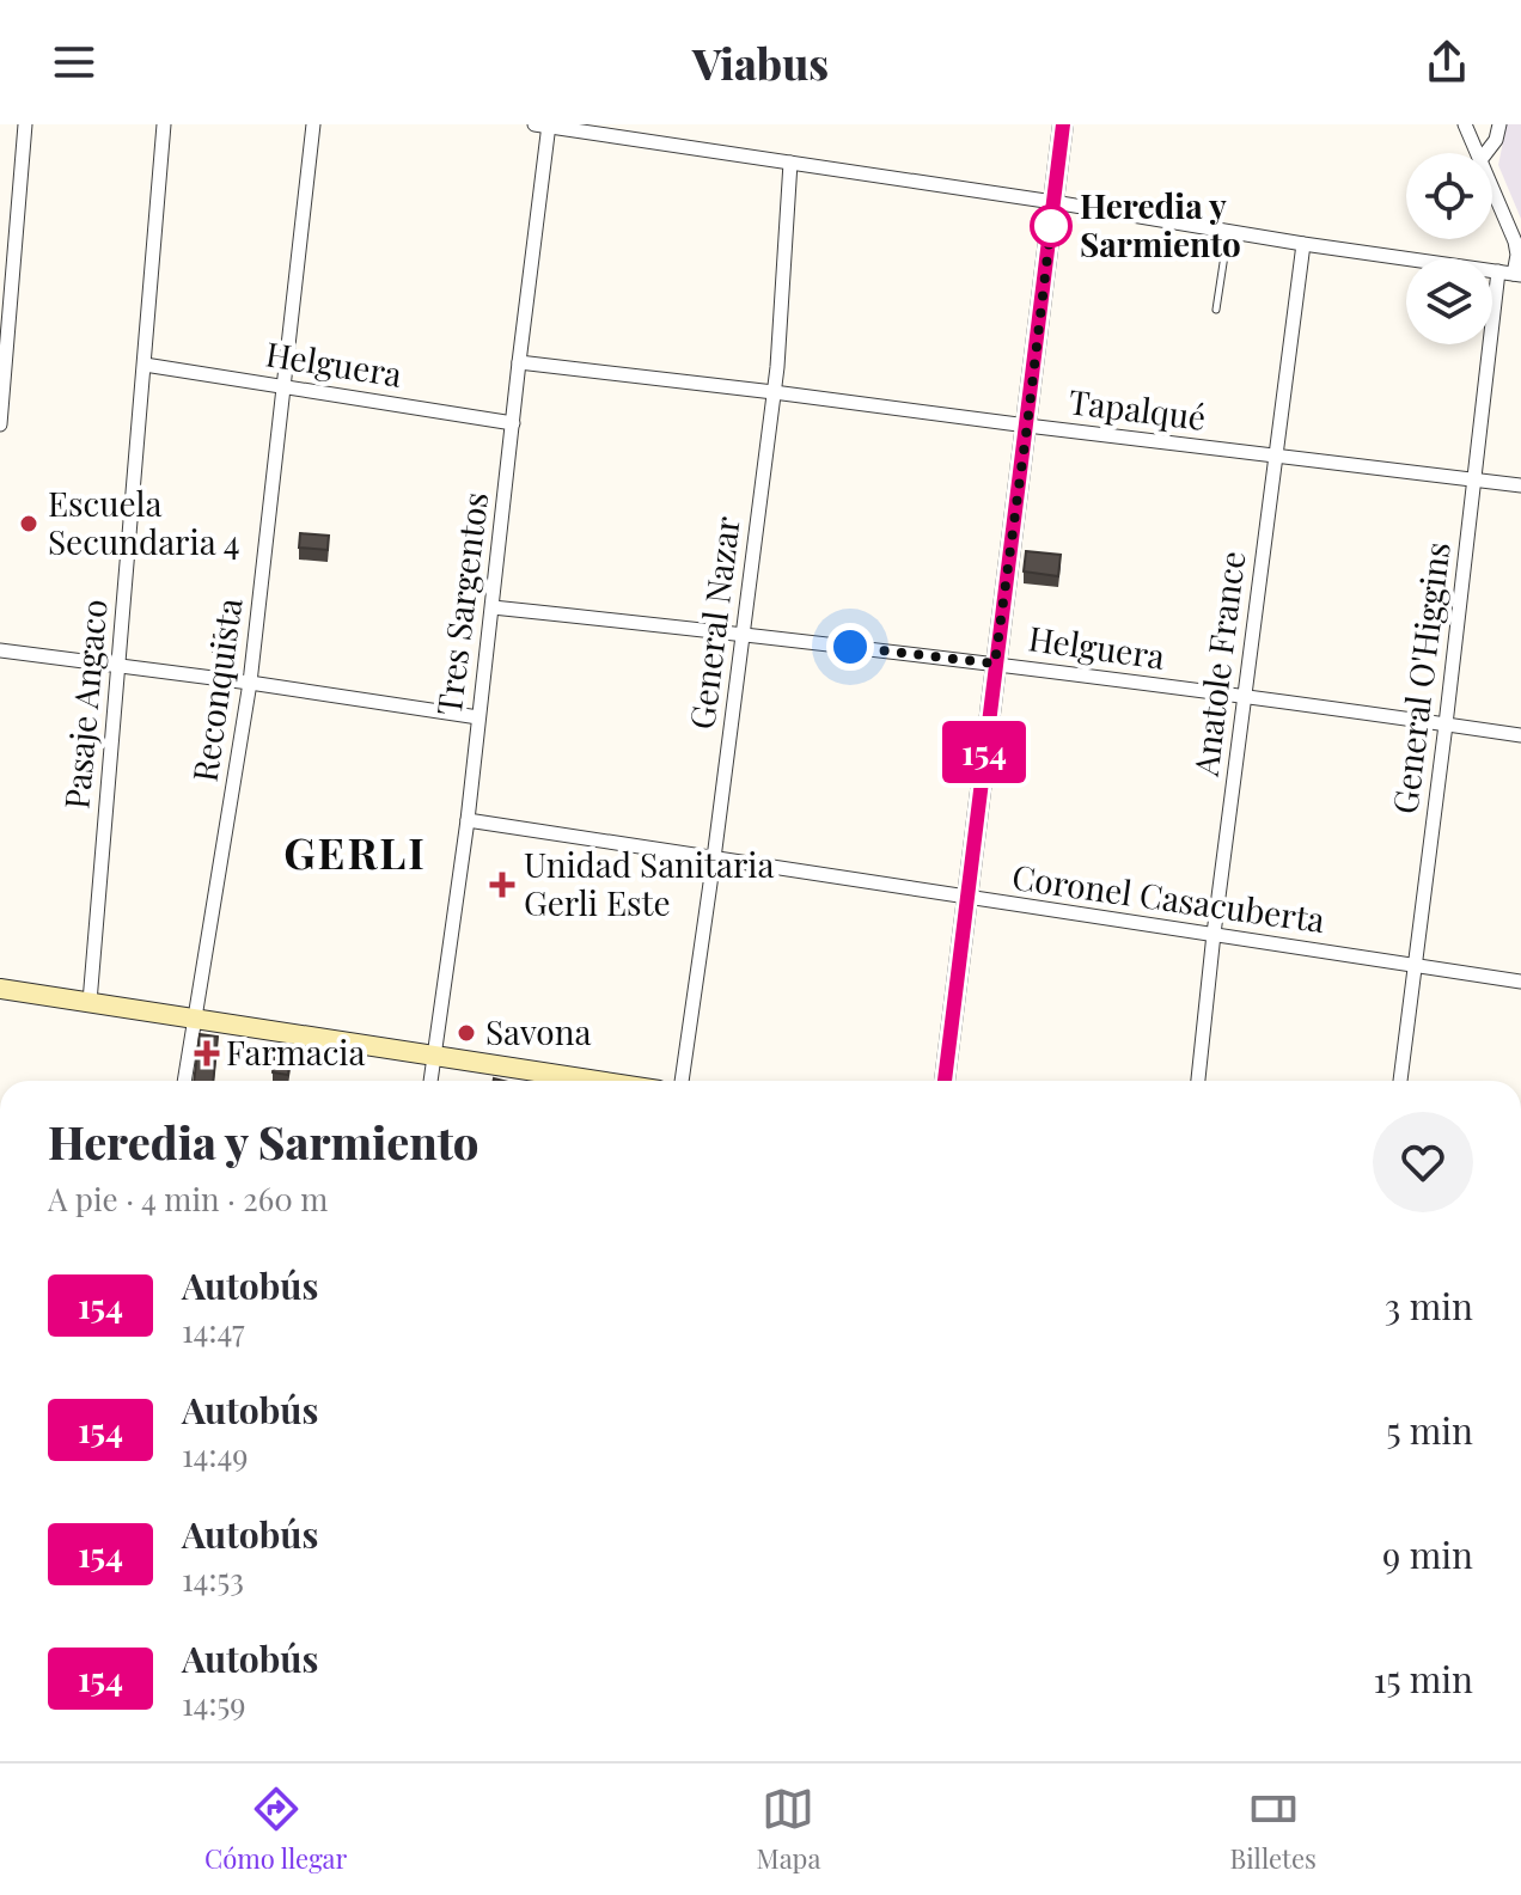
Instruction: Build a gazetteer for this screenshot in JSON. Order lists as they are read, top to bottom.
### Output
{
  "streets": {
    "street": [
      "Helguera",
      "Tapalqué",
      "Tres Sargentos",
      "General Nazar",
      "Anatole France",
      "General O'Higgins",
      "Reconquista",
      "Pasaje Angaco",
      "Coronel Casacuberta"
    ]
  },
  "crossings": [
    ["Helguera", "Tres Sargentos"],
    ["Helguera", "General Nazar"],
    ["Helguera", "Anatole France"],
    ["Helguera", "General O'Higgins"],
    ["Helguera", "Reconquista"],
    ["Helguera", "Pasaje Angaco"],
    ["Tapalqué", "Tres Sargentos"],
    ["Tapalqué", "General Nazar"],
    ["Tapalqué", "Anatole France"],
    ["Tapalqué", "General O'Higgins"],
    ["Tres Sargentos", "Coronel Casacuberta"],
    ["General Nazar", "Coronel Casacuberta"],
    ["Anatole France", "Coronel Casacuberta"],
    ["General O'Higgins", "Coronel Casacuberta"]
  ],
  "districts": ["GERLI"],
  "places": {
    "other": ["Heredia y Sarmiento", "Escuela Secundaria 4", "Savona"],
    "health": ["Unidad Sanitaria Gerli Este", "Farmacia"]
  },
  "lines": ["bus line 154"],
  "page": {
    "header": "Viabus",
    "on_map": "154",
    "heading": ["Heredia y Sarmiento", "A pie · 4 min · 260 m"],
    "list": [
      {
        "mark": "154",
        "name": "Autobús",
        "note": "14:47",
        "value": "3 min"
      },
      {
        "mark": "154",
        "name": "Autobús",
        "note": "14:49",
        "value": "5 min"
      },
      {
        "mark": "154",
        "name": "Autobús",
        "note": "14:53",
        "value": "9 min"
      },
      {
        "mark": "154",
        "name": "Autobús",
        "note": "14:59",
        "value": "15 min"
      }
    ],
    "tabs": ["Cómo llegar", "Mapa", "Billetes"]
  }
}
